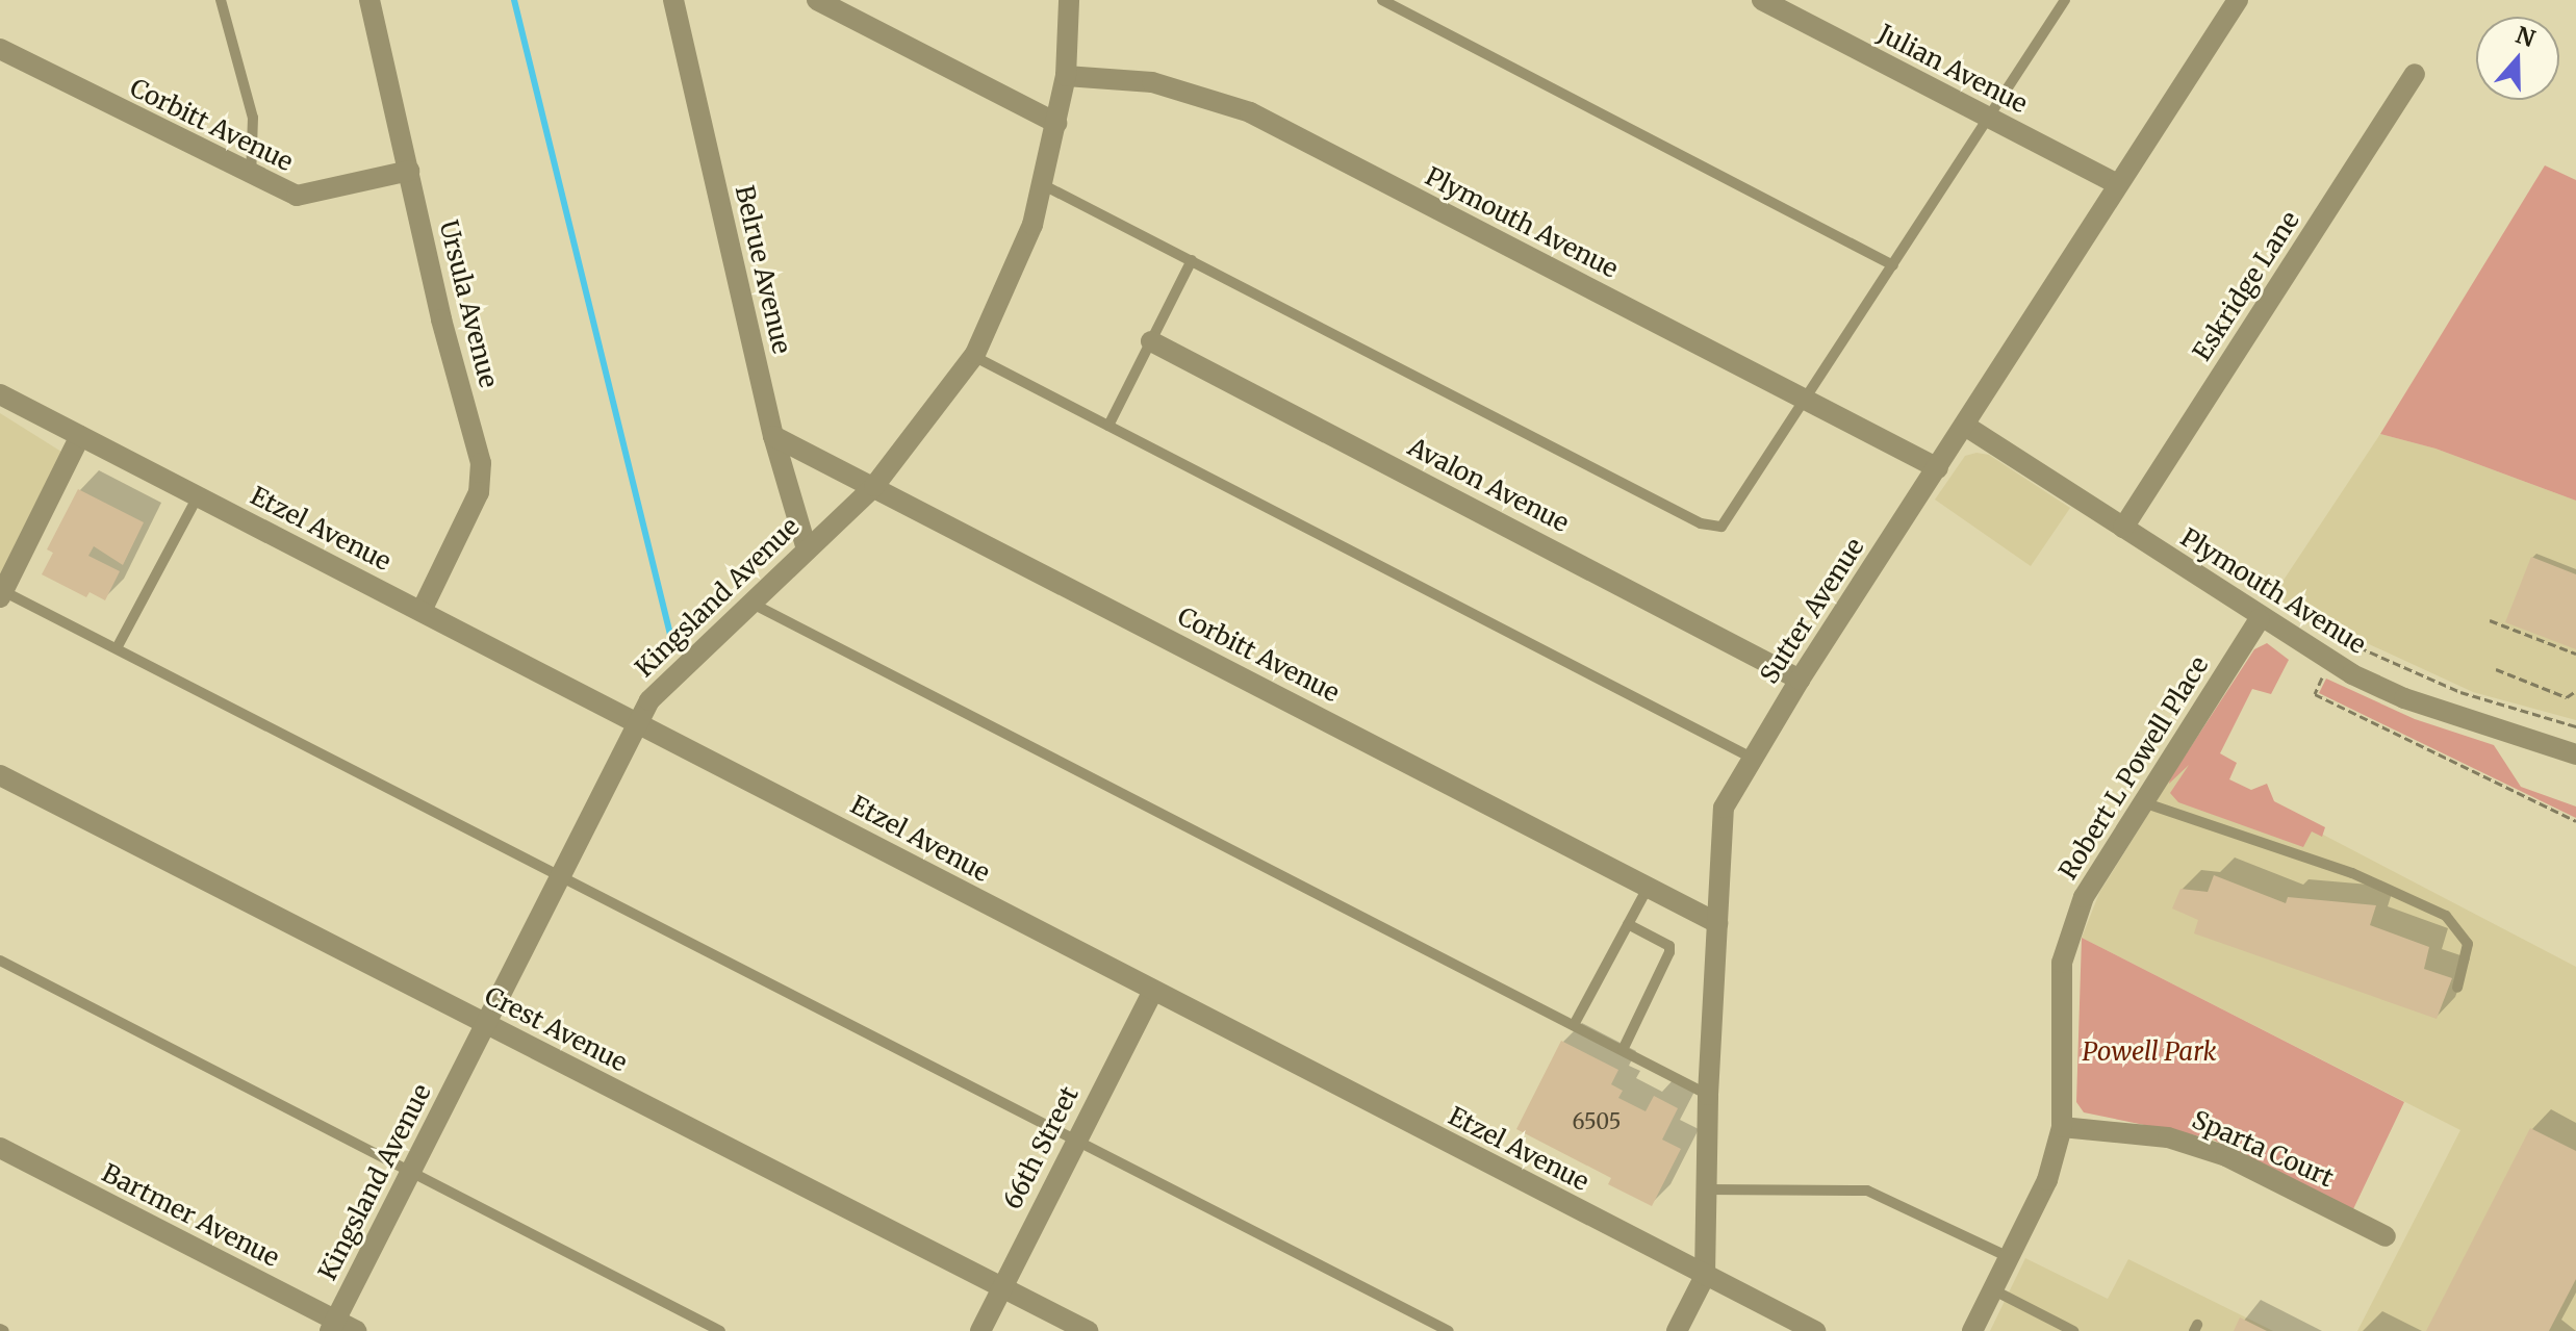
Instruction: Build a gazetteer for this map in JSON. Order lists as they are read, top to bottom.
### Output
{
  "streets": {
    "street": [
      "Julian Avenue",
      "Corbitt Avenue",
      "Plymouth Avenue",
      "Belrue Avenue",
      "Eskridge Lane",
      "Ursula Avenue",
      "Avalon Avenue",
      "Etzel Avenue",
      "Kingsland Avenue",
      "Sutter Avenue",
      "Robert L Powell Place",
      "Crest Avenue",
      "66th Street",
      "Sparta Court",
      "Bartmer Avenue"
    ]
  },
  "crossings": [
    ["Julian Avenue", "Sutter Avenue"],
    ["Corbitt Avenue", "Belrue Avenue"],
    ["Corbitt Avenue", "Ursula Avenue"],
    ["Corbitt Avenue", "Kingsland Avenue"],
    ["Corbitt Avenue", "Sutter Avenue"],
    ["Plymouth Avenue", "Eskridge Lane"],
    ["Plymouth Avenue", "Kingsland Avenue"],
    ["Plymouth Avenue", "Sutter Avenue"],
    ["Plymouth Avenue", "Robert L Powell Place"],
    ["Belrue Avenue", "Kingsland Avenue"],
    ["Ursula Avenue", "Etzel Avenue"],
    ["Avalon Avenue", "Sutter Avenue"],
    ["Etzel Avenue", "Kingsland Avenue"],
    ["Etzel Avenue", "Sutter Avenue"],
    ["Etzel Avenue", "66th Street"],
    ["Kingsland Avenue", "Crest Avenue"],
    ["Kingsland Avenue", "Bartmer Avenue"],
    ["Robert L Powell Place", "Sparta Court"],
    ["Crest Avenue", "66th Street"]
  ],
  "parks": ["Powell Park"],
  "house_numbers": ["6505"],
  "north": "top"
}
